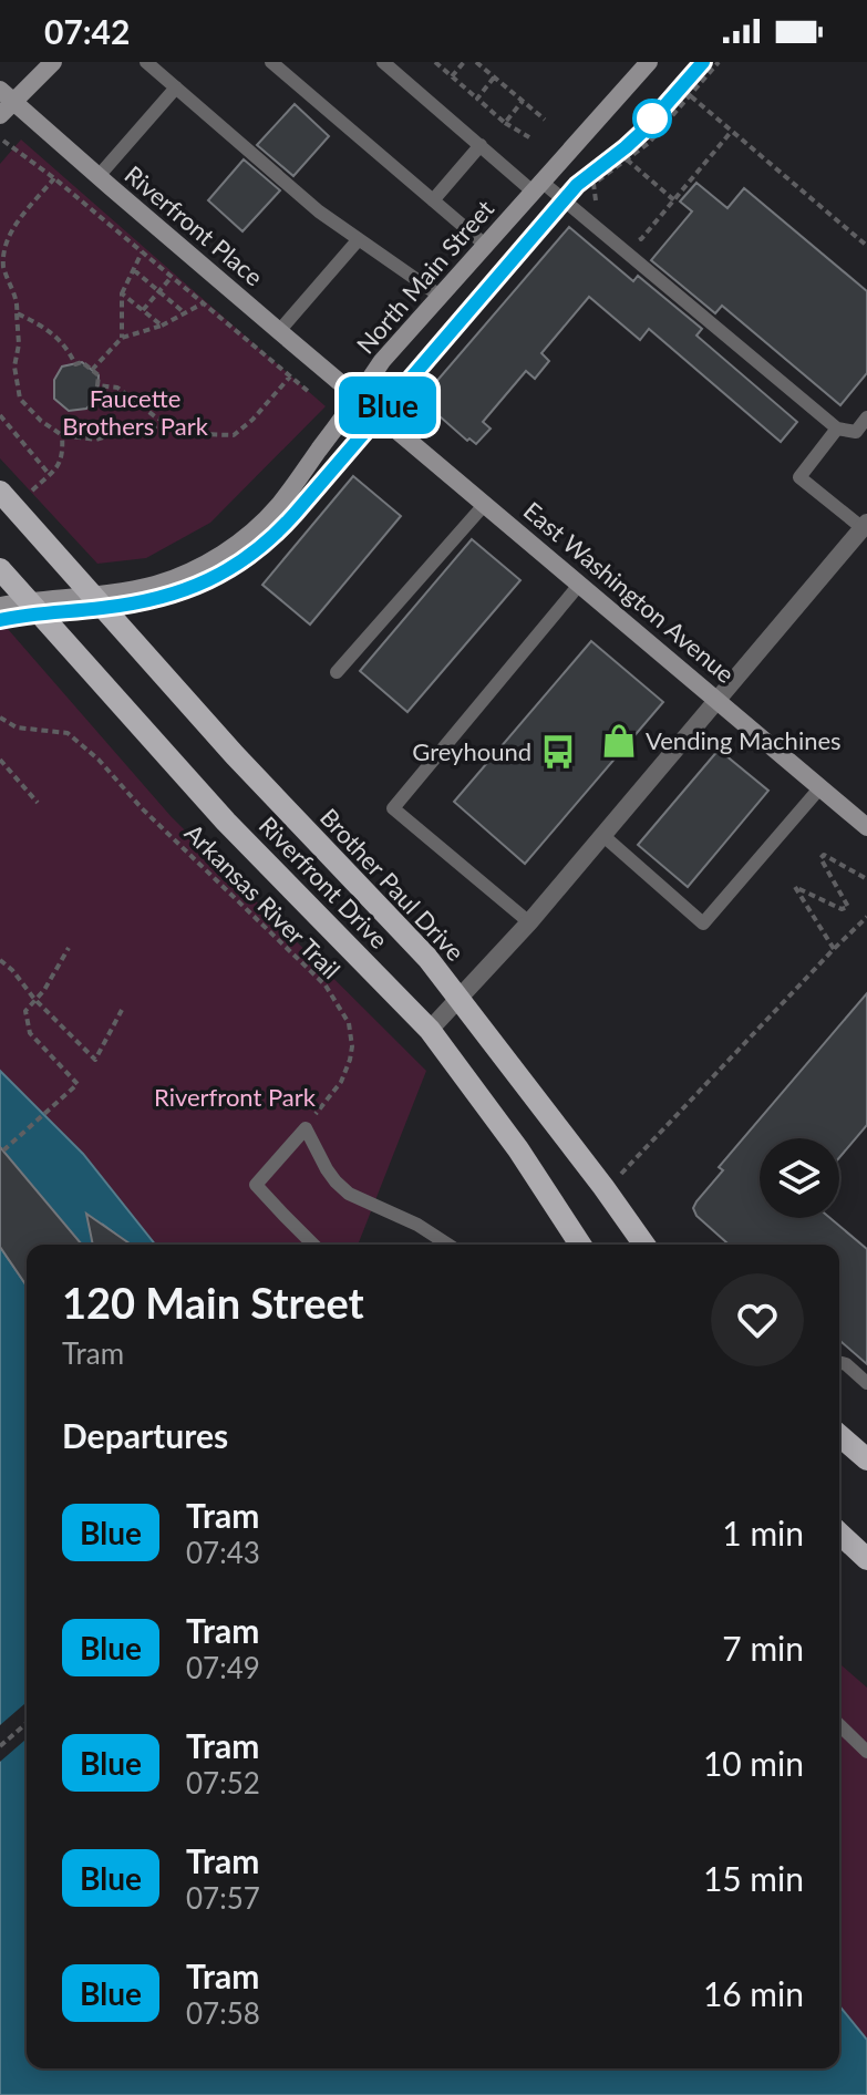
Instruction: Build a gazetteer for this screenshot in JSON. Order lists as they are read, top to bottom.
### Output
{
  "streets": {
    "main road": [
      "Riverfront Place",
      "North Main Street",
      "East Washington Avenue",
      "Riverfront Drive",
      "Brother Paul Drive"
    ],
    "path": ["Arkansas River Trail"]
  },
  "crossings": [
    ["Riverfront Place", "North Main Street"],
    ["Riverfront Place", "East Washington Avenue"],
    ["North Main Street", "East Washington Avenue"]
  ],
  "parks": ["Faucette Brothers Park", "Riverfront Park"],
  "places": {
    "shop": ["Vending Machines"],
    "bus stop": ["Greyhound"]
  },
  "lines": ["tram line Blue"],
  "page": {
    "status": "07:42",
    "on_map": "Blue",
    "heading": [
      ["120 Main Street", "Tram"],
      "Departures"
    ],
    "list": [
      {
        "mark": "Blue",
        "name": "Tram",
        "note": "07:43",
        "value": "1 min"
      },
      {
        "mark": "Blue",
        "name": "Tram",
        "note": "07:49",
        "value": "7 min"
      },
      {
        "mark": "Blue",
        "name": "Tram",
        "note": "07:52",
        "value": "10 min"
      },
      {
        "mark": "Blue",
        "name": "Tram",
        "note": "07:57",
        "value": "15 min"
      },
      {
        "mark": "Blue",
        "name": "Tram",
        "note": "07:58",
        "value": "16 min"
      }
    ]
  }
}
